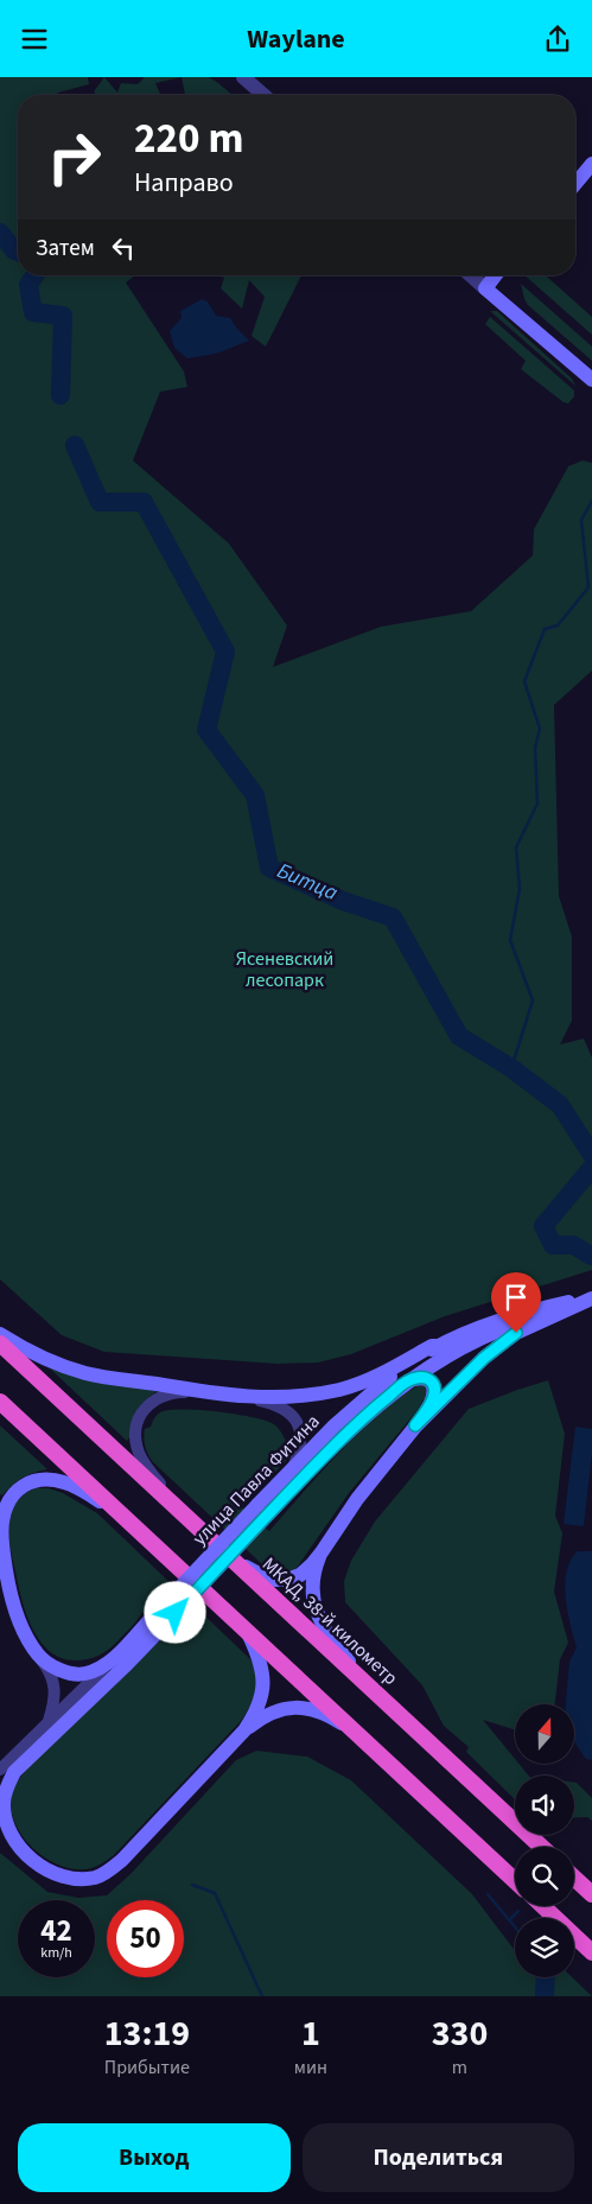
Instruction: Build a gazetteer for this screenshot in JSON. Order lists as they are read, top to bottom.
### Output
{
  "streets": {
    "highway": ["МКАД, 38-й километр"],
    "main road": ["улица Павла Фитина"]
  },
  "water": ["Битца"],
  "parks": ["Ясеневский лесопарк"],
  "north": "top",
  "page": {
    "header": "Waylane",
    "turn": ["220 m", "Направо"],
    "then": "Затем",
    "speed": "42 km/h",
    "limit": "50",
    "eta": [
      "13:19",
      "Прибытие",
      "1",
      "мин",
      "330",
      "m"
    ],
    "buttons": ["Выход", "Поделиться"]
  }
}
